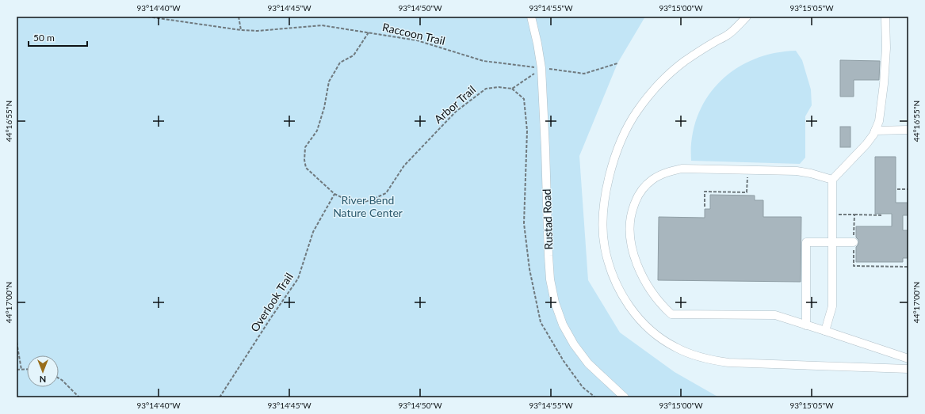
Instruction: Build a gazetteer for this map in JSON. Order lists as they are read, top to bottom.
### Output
{
  "streets": {
    "street": ["Rustad Road"],
    "path": ["Raccoon Trail", "Arbor Trail", "Overlook Trail"]
  },
  "crossings": [
    ["Raccoon Trail", "Arbor Trail"],
    ["Raccoon Trail", "Rustad Road"],
    ["Arbor Trail", "Overlook Trail"]
  ],
  "parks": ["River Bend Nature Center"],
  "scale_bar": "50 m",
  "north": "bottom",
  "coordinates": [
    "93°14'40\"W",
    "93°14'45\"W",
    "93°14'50\"W",
    "93°14'55\"W",
    "93°15'00\"W",
    "93°15'05\"W",
    "44°16'55\"N",
    "44°17'00\"N"
  ]
}
